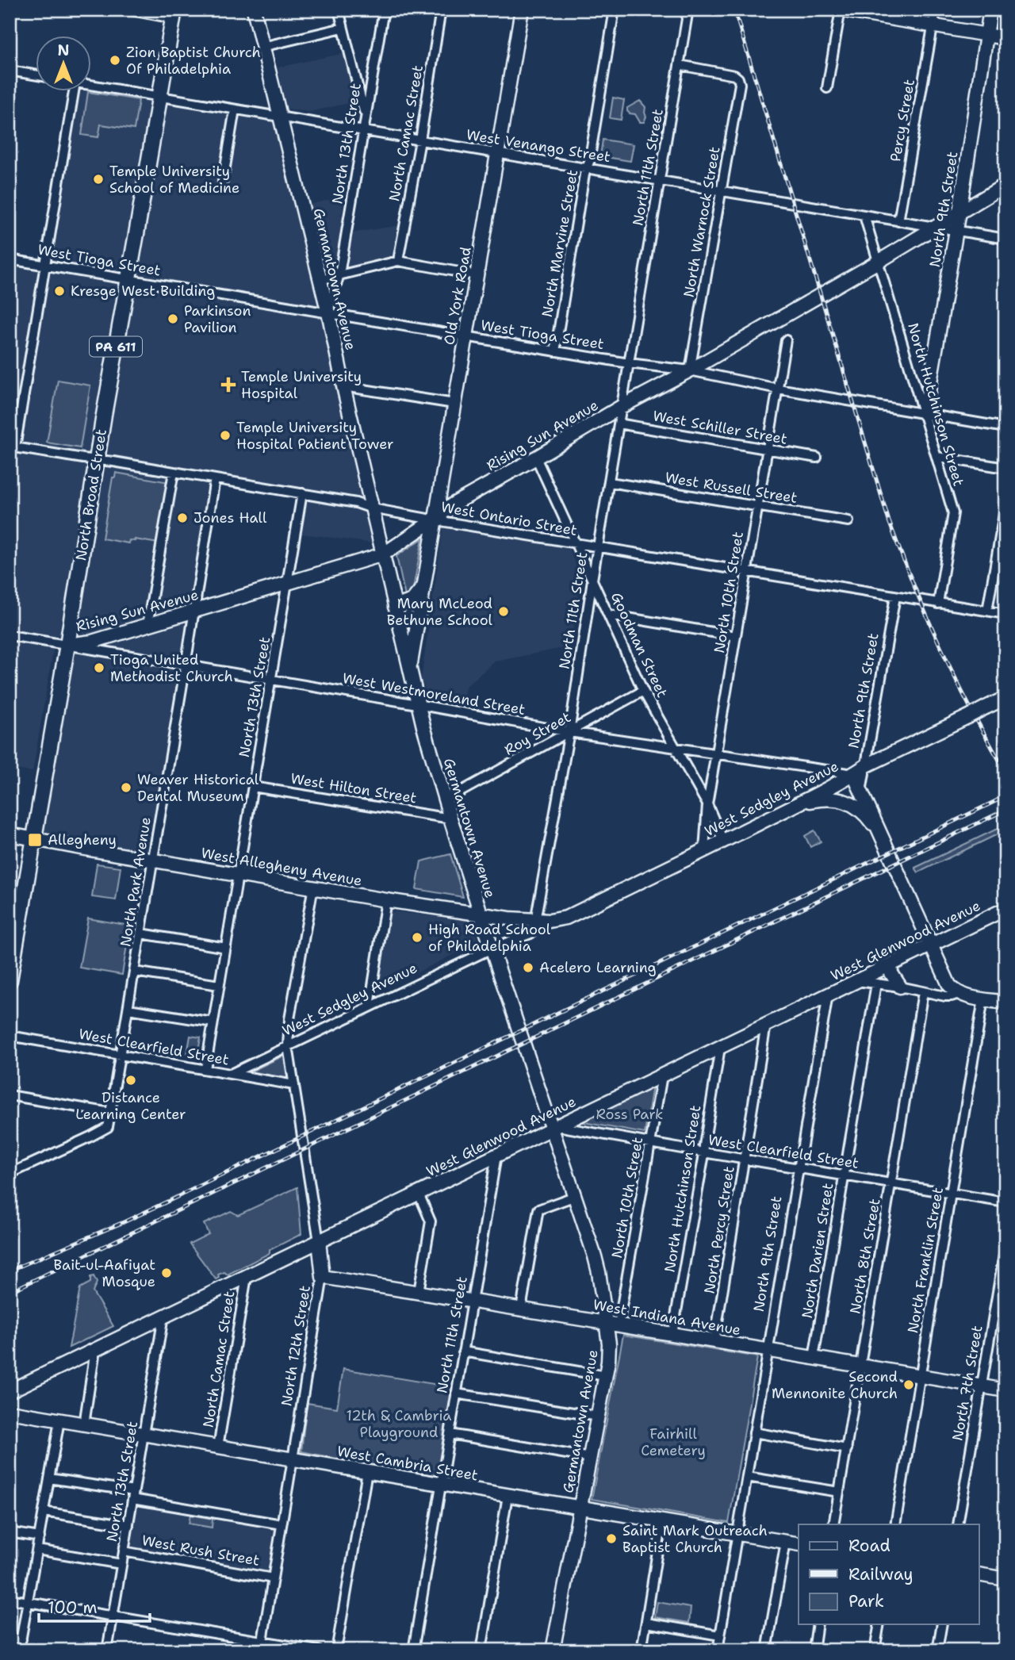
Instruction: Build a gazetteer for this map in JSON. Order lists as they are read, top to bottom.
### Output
{
  "streets": {
    "main road": ["PA 611", "North Broad Street"],
    "street": [
      "Percy Street",
      "North Camac Street",
      "North 13th Street",
      "West Venango Street",
      "North 11th Street",
      "North 9th Street",
      "North Warnock Street",
      "North Marvine Street",
      "West Tioga Street",
      "Germantown Avenue",
      "Old York Road",
      "North Hutchinson Street",
      "West Schiller Street",
      "Rising Sun Avenue",
      "West Russell Street",
      "West Ontario Street",
      "North 10th Street",
      "Goodman Street",
      "West Westmoreland Street",
      "Roy Street",
      "West Hilton Street",
      "West Sedgley Avenue",
      "West Allegheny Avenue",
      "North Park Avenue",
      "West Glenwood Avenue",
      "West Clearfield Street",
      "North Percy Street",
      "North Darien Street",
      "North 8th Street",
      "North Franklin Street",
      "West Indiana Avenue",
      "North 12th Street",
      "North 7th Street",
      "West Cambria Street",
      "West Rush Street"
    ]
  },
  "crossings": [
    ["Percy Street", "West Venango Street"],
    ["North Camac Street", "West Venango Street"],
    ["North Camac Street", "West Glenwood Avenue"],
    ["North Camac Street", "West Cambria Street"],
    ["North 13th Street", "West Venango Street"],
    ["North 13th Street", "West Tioga Street"],
    ["North 13th Street", "Germantown Avenue"],
    ["North 13th Street", "Rising Sun Avenue"],
    ["North 13th Street", "West Ontario Street"],
    ["North 13th Street", "West Westmoreland Street"],
    ["North 13th Street", "West Hilton Street"],
    ["North 13th Street", "West Allegheny Avenue"],
    ["North 13th Street", "West Glenwood Avenue"],
    ["North 13th Street", "West Clearfield Street"],
    ["North 13th Street", "West Cambria Street"],
    ["North 13th Street", "West Rush Street"],
    ["West Venango Street", "North 11th Street"],
    ["West Venango Street", "North 9th Street"],
    ["West Venango Street", "North Warnock Street"],
    ["West Venango Street", "North Marvine Street"],
    ["West Venango Street", "Germantown Avenue"],
    ["West Venango Street", "Old York Road"],
    ["West Venango Street", "North Hutchinson Street"],
    ["West Venango Street", "Rising Sun Avenue"],
    ["West Venango Street", "North Broad Street"],
    ["North 11th Street", "North Warnock Street"],
    ["North 11th Street", "West Tioga Street"],
    ["North 11th Street", "West Schiller Street"],
    ["North 11th Street", "Rising Sun Avenue"],
    ["North 11th Street", "West Russell Street"],
    ["North 11th Street", "West Ontario Street"],
    ["North 11th Street", "Goodman Street"],
    ["North 11th Street", "West Westmoreland Street"],
    ["North 11th Street", "Roy Street"],
    ["North 11th Street", "West Sedgley Avenue"],
    ["North 11th Street", "West Allegheny Avenue"],
    ["North 11th Street", "West Glenwood Avenue"],
    ["North 11th Street", "West Indiana Avenue"],
    ["North 11th Street", "West Cambria Street"],
    ["North 9th Street", "West Tioga Street"],
    ["North 9th Street", "North Hutchinson Street"],
    ["North 9th Street", "Rising Sun Avenue"],
    ["North 9th Street", "West Ontario Street"],
    ["North 9th Street", "West Sedgley Avenue"],
    ["North 9th Street", "West Glenwood Avenue"],
    ["North 9th Street", "West Clearfield Street"],
    ["North 9th Street", "West Indiana Avenue"],
    ["North 9th Street", "West Cambria Street"],
    ["North Warnock Street", "West Tioga Street"],
    ["North Warnock Street", "Rising Sun Avenue"],
    ["North Marvine Street", "West Tioga Street"],
    ["West Tioga Street", "Germantown Avenue"],
    ["West Tioga Street", "Old York Road"],
    ["West Tioga Street", "North Hutchinson Street"],
    ["West Tioga Street", "Rising Sun Avenue"],
    ["West Tioga Street", "North Broad Street"],
    ["West Tioga Street", "North 10th Street"],
    ["Germantown Avenue", "Old York Road"],
    ["Germantown Avenue", "Rising Sun Avenue"],
    ["Germantown Avenue", "West Ontario Street"],
    ["Germantown Avenue", "North 10th Street"],
    ["Germantown Avenue", "West Westmoreland Street"],
    ["Germantown Avenue", "Roy Street"],
    ["Germantown Avenue", "West Hilton Street"],
    ["Germantown Avenue", "West Sedgley Avenue"],
    ["Germantown Avenue", "West Allegheny Avenue"],
    ["Germantown Avenue", "West Glenwood Avenue"],
    ["Germantown Avenue", "West Clearfield Street"],
    ["Germantown Avenue", "West Indiana Avenue"],
    ["Germantown Avenue", "West Cambria Street"],
    ["Old York Road", "Rising Sun Avenue"],
    ["Old York Road", "West Ontario Street"],
    ["North Hutchinson Street", "Rising Sun Avenue"],
    ["North Hutchinson Street", "West Ontario Street"],
    ["North Hutchinson Street", "West Glenwood Avenue"],
    ["North Hutchinson Street", "West Clearfield Street"],
    ["North Hutchinson Street", "West Indiana Avenue"],
    ["West Schiller Street", "North 10th Street"],
    ["Rising Sun Avenue", "North Broad Street"],
    ["Rising Sun Avenue", "West Ontario Street"],
    ["Rising Sun Avenue", "Goodman Street"],
    ["Rising Sun Avenue", "West Westmoreland Street"],
    ["Rising Sun Avenue", "North Park Avenue"],
    ["West Russell Street", "North 10th Street"],
    ["North Broad Street", "West Ontario Street"],
    ["North Broad Street", "West Westmoreland Street"],
    ["North Broad Street", "West Allegheny Avenue"],
    ["West Ontario Street", "North 10th Street"],
    ["West Ontario Street", "Goodman Street"],
    ["West Ontario Street", "North Park Avenue"],
    ["North 10th Street", "Goodman Street"],
    ["North 10th Street", "West Westmoreland Street"],
    ["North 10th Street", "West Sedgley Avenue"],
    ["North 10th Street", "West Glenwood Avenue"],
    ["North 10th Street", "West Clearfield Street"],
    ["North 10th Street", "West Indiana Avenue"],
    ["Goodman Street", "West Westmoreland Street"],
    ["Goodman Street", "Roy Street"],
    ["Goodman Street", "West Sedgley Avenue"],
    ["West Westmoreland Street", "Roy Street"],
    ["West Westmoreland Street", "West Sedgley Avenue"],
    ["West Westmoreland Street", "North Park Avenue"],
    ["West Sedgley Avenue", "West Allegheny Avenue"],
    ["West Sedgley Avenue", "West Clearfield Street"],
    ["West Sedgley Avenue", "North 12th Street"],
    ["West Allegheny Avenue", "North Park Avenue"],
    ["North Park Avenue", "West Clearfield Street"],
    ["West Glenwood Avenue", "West Clearfield Street"],
    ["West Glenwood Avenue", "North Percy Street"],
    ["West Glenwood Avenue", "North 12th Street"],
    ["West Clearfield Street", "North Percy Street"],
    ["West Clearfield Street", "North Darien Street"],
    ["West Clearfield Street", "North 8th Street"],
    ["West Clearfield Street", "North Franklin Street"],
    ["West Clearfield Street", "North 12th Street"],
    ["North Percy Street", "West Indiana Avenue"],
    ["North Darien Street", "West Indiana Avenue"],
    ["North 8th Street", "West Indiana Avenue"],
    ["North Franklin Street", "West Indiana Avenue"],
    ["West Indiana Avenue", "North 12th Street"],
    ["West Indiana Avenue", "North 7th Street"],
    ["North 12th Street", "West Cambria Street"],
    ["North 12th Street", "West Rush Street"]
  ],
  "parks": ["Ross Park", "12th & Cambria Playground", "Fairhill Cemetery"],
  "places": {
    "other": [
      "Zion Baptist Church Of Philadelphia",
      "Temple University School of Medicine",
      "Kresge West Building",
      "Parkinson Pavilion",
      "Temple University Hospital Patient Tower",
      "Jones Hall",
      "Mary McLeod Bethune School",
      "Tioga United Methodist Church",
      "Weaver Historical Dental Museum",
      "High Road School of Philadelphia",
      "Acelero Learning",
      "Distance Learning Center",
      "Bait-ul-Aafiyat Mosque",
      "Second Mennonite Church",
      "Saint Mark Outreach Baptist Church"
    ],
    "health": ["Temple University Hospital"],
    "transit": ["Allegheny"]
  },
  "legend": ["Road", "Railway", "Park"],
  "scale_bar": "100 m",
  "north": "top"
}
